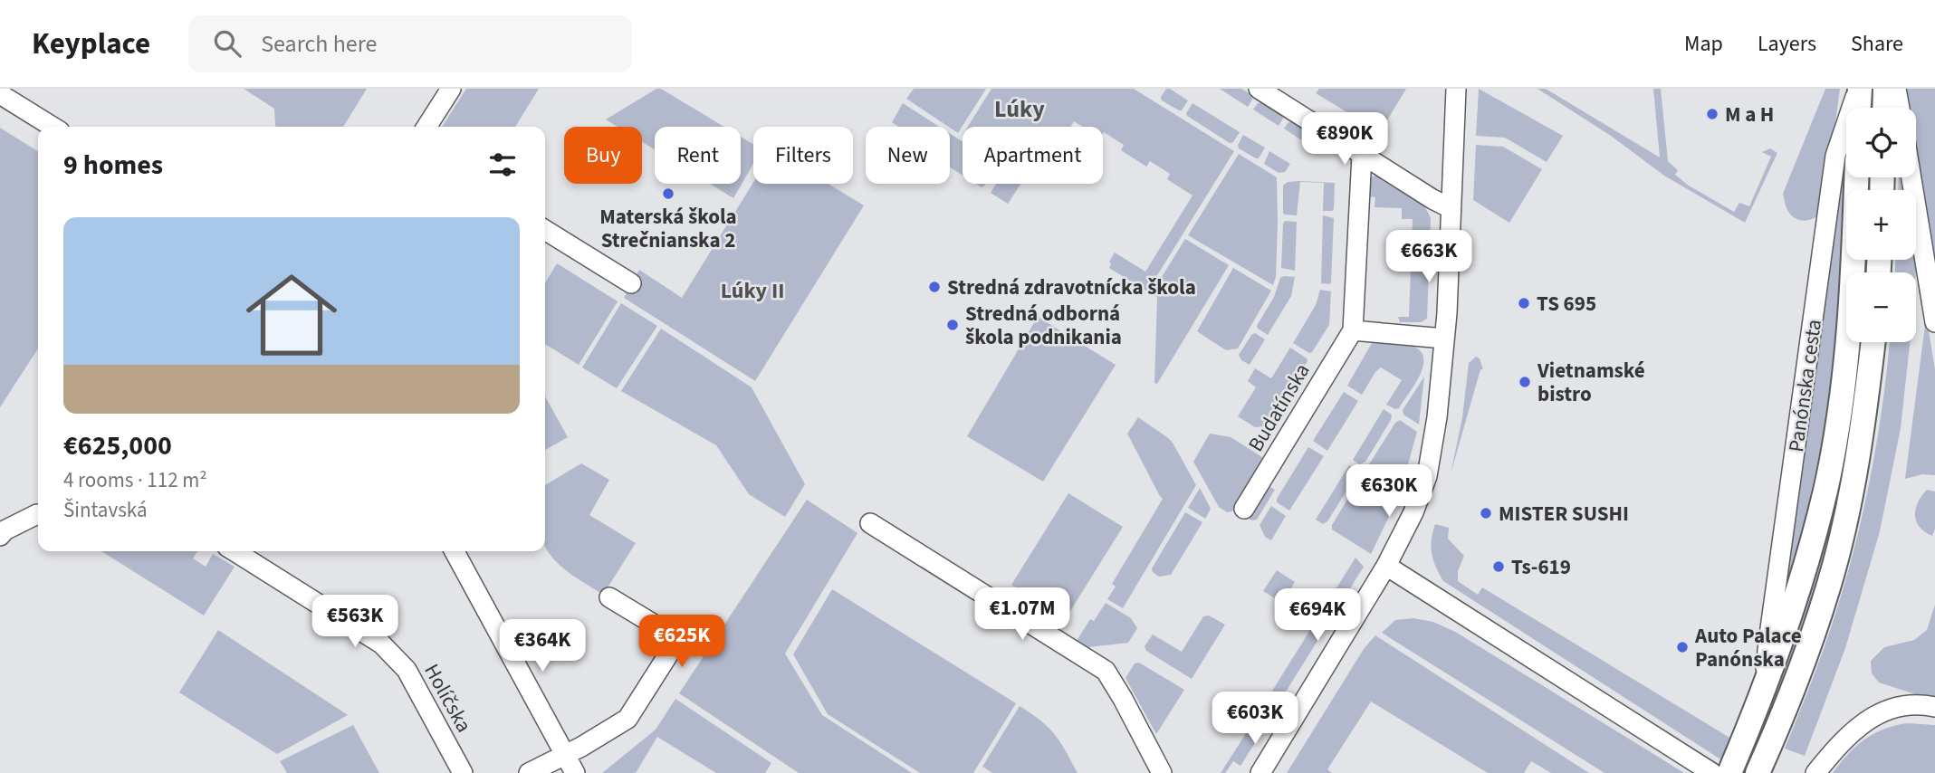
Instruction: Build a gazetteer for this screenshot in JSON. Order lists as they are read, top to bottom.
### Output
{
  "streets": {
    "main road": ["Panónska cesta"],
    "street": ["Budatínska", "Holíčska"]
  },
  "districts": ["Lúky", "Lúky II"],
  "places": [
    "M a H",
    "Materská škola Strečnianska 2",
    "Stredná zdravotnícka škola",
    "TS 695",
    "Stredná odborná škola podnikania",
    "Vietnamské bistro",
    "MISTER SUSHI",
    "Ts-619",
    "Auto Palace Panónska"
  ],
  "page": {
    "header": "Keyplace",
    "search": "Search here",
    "nav": ["Map", "Layers", "Share"],
    "map_buttons": ["+", "−"],
    "price": [
      "€890K",
      "€663K",
      "€630K",
      "€1.07M",
      "€694K",
      "€563K",
      "€625K",
      "€364K",
      "€603K"
    ],
    "chip": [
      "Buy",
      "Rent",
      "Filters",
      "New",
      "Apartment"
    ],
    "heading": "9 homes",
    "list": [
      {
        "name": "€625,000",
        "note": "4 rooms · 112 m² · Šintavská"
      }
    ]
  }
}
